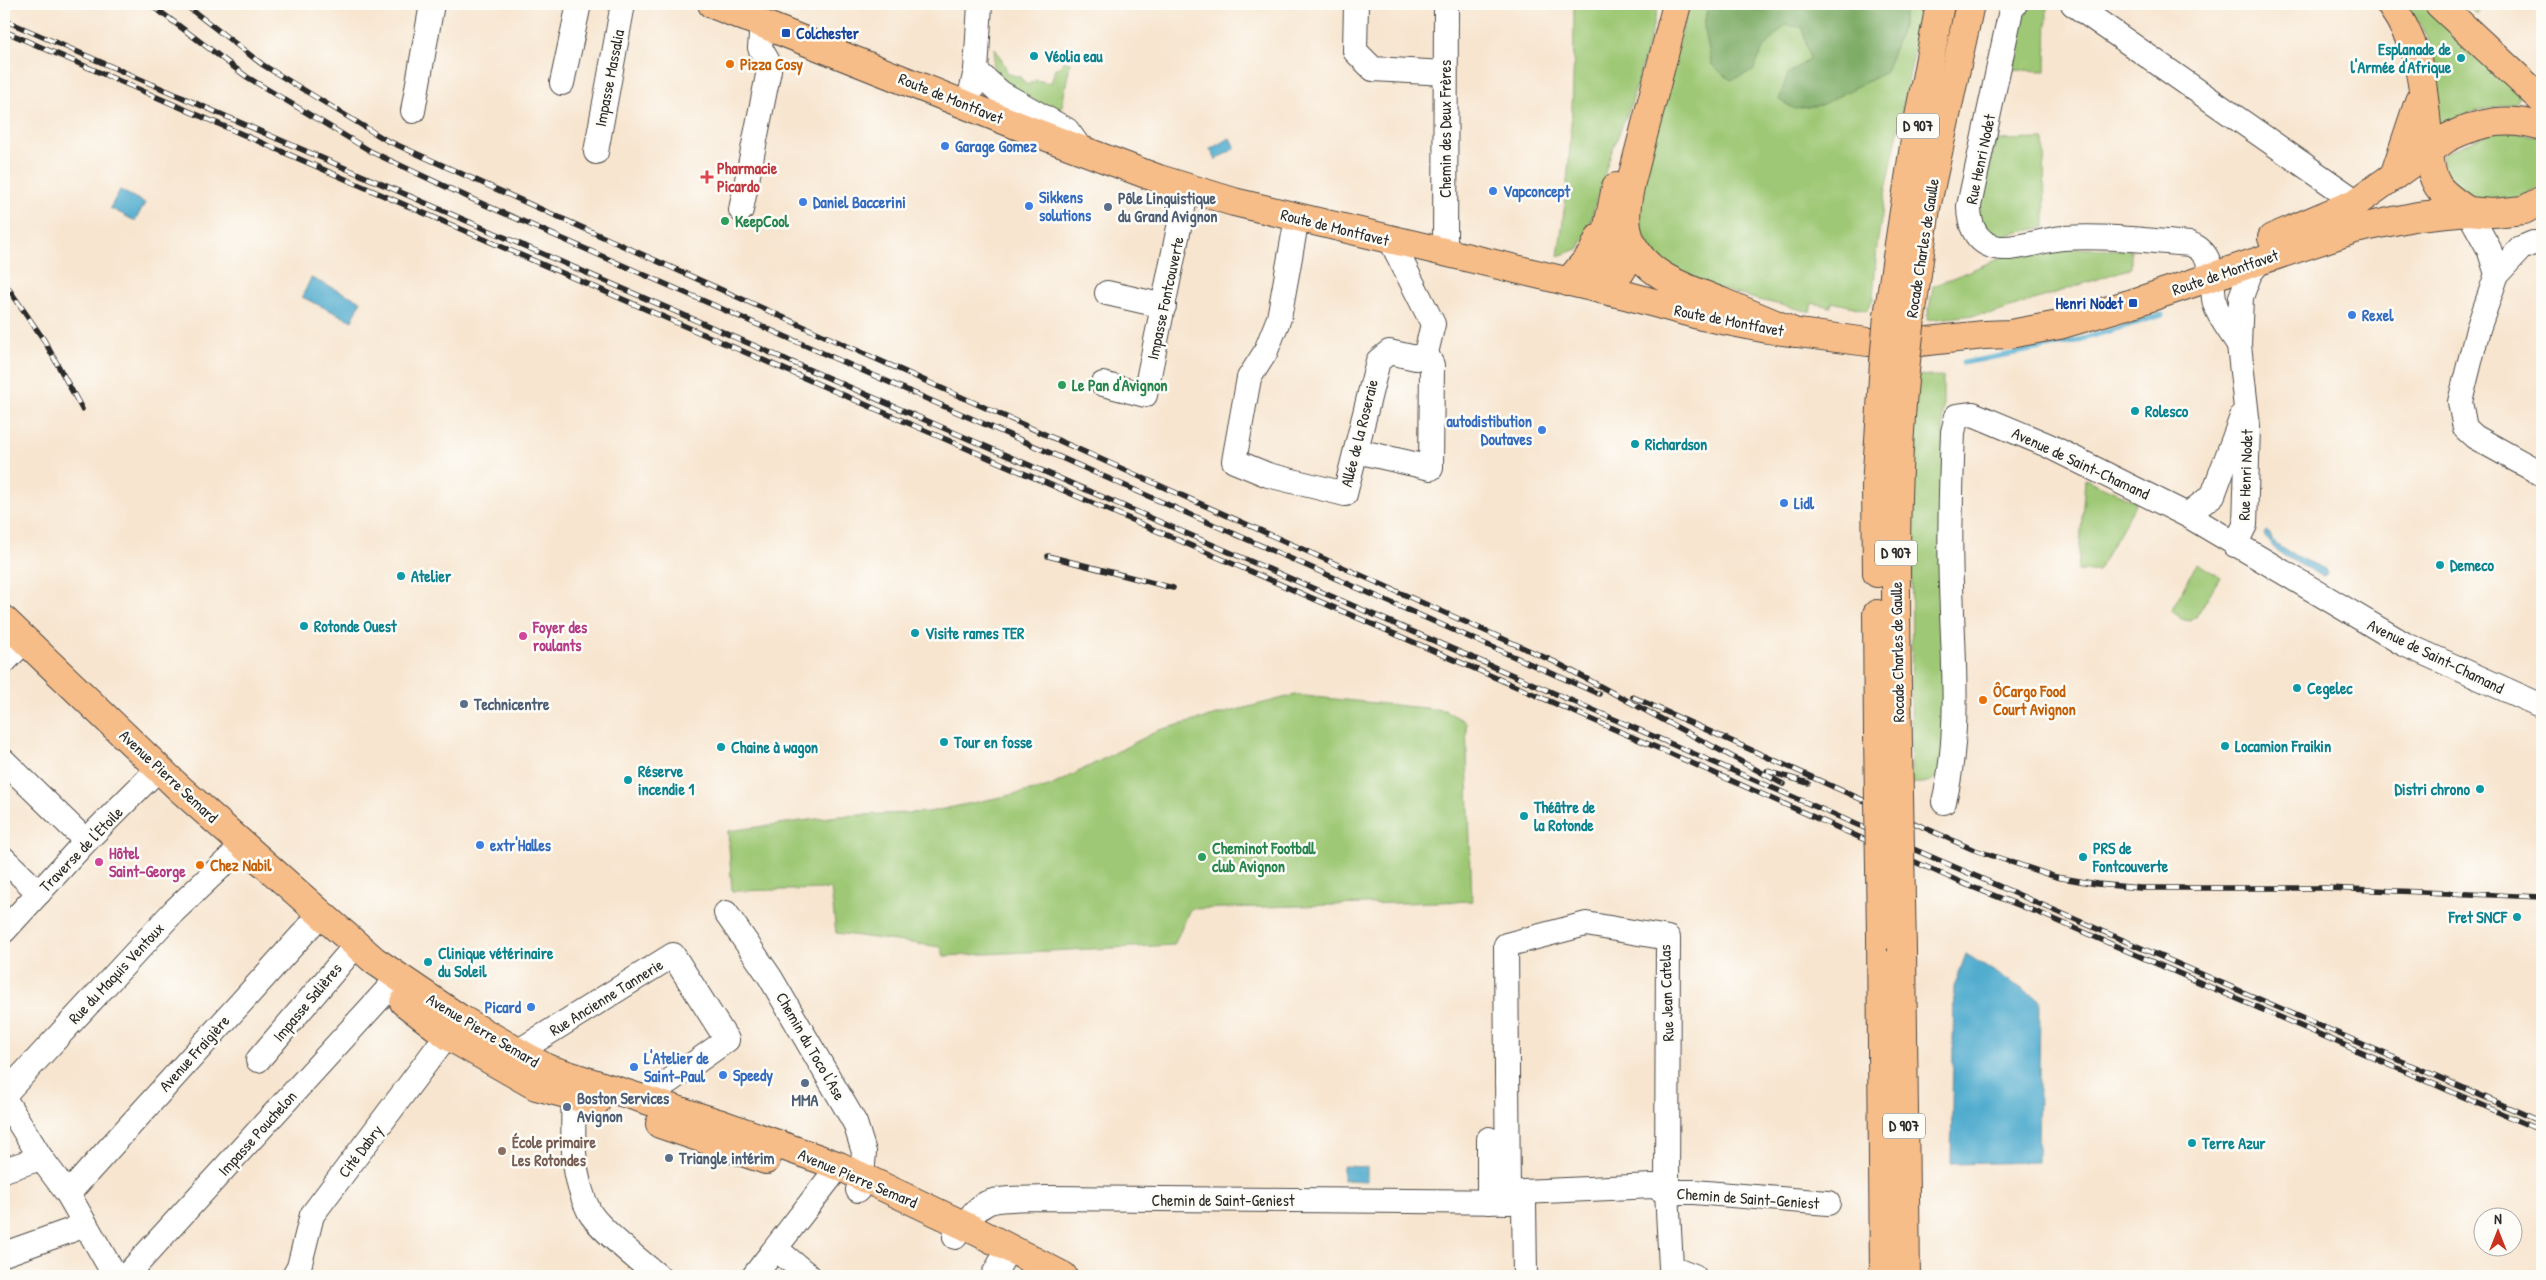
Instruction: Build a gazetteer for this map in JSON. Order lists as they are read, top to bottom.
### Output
{
  "streets": {
    "main road": [
      "Route de Montfavet",
      "D 907",
      "Rocade Charles de Gaulle",
      "Avenue Pierre Semard"
    ],
    "street": [
      "Impasse Massalia",
      "Chemin des Deux Frères",
      "Rue Henri Nodet",
      "Impasse Fontcouverte",
      "Allée de la Roseraie",
      "Avenue de Saint-Chamand",
      "Traverse de l'Etoile",
      "Rue du Maquis Ventoux",
      "Rue Jean Catelas",
      "Rue Ancienne Tannerie",
      "Impasse Salières",
      "Chemin du Toco l'Ase",
      "Avenue Fraigière",
      "Impasse Pouchelon",
      "Cité Dabry",
      "Chemin de Saint-Geniest"
    ]
  },
  "crossings": [
    ["Route de Montfavet", "Chemin des Deux Frères"],
    ["Route de Montfavet", "Rue Henri Nodet"],
    ["Route de Montfavet", "Impasse Fontcouverte"],
    ["Route de Montfavet", "Allée de la Roseraie"],
    ["Rue Henri Nodet", "Avenue de Saint-Chamand"],
    ["Avenue Pierre Semard", "Traverse de l'Etoile"],
    ["Avenue Pierre Semard", "Rue du Maquis Ventoux"],
    ["Avenue Pierre Semard", "Rue Ancienne Tannerie"],
    ["Avenue Pierre Semard", "Impasse Salières"],
    ["Avenue Pierre Semard", "Chemin du Toco l'Ase"],
    ["Avenue Pierre Semard", "Avenue Fraigière"],
    ["Avenue Pierre Semard", "Impasse Pouchelon"],
    ["Avenue Pierre Semard", "Cité Dabry"],
    ["Avenue Pierre Semard", "Chemin de Saint-Geniest"],
    ["Rue Jean Catelas", "Chemin de Saint-Geniest"]
  ],
  "places": {
    "transit": ["Colchester", "Henri Nodet"],
    "other": [
      "Véolia eau",
      "Esplanade de l'Armée d'Afrique",
      "Pizza Cosy",
      "Garage Gomez",
      "Vapconcept",
      "Daniel Baccerini",
      "Sikkens solutions",
      "Pôle Linguistique du Grand Avignon",
      "KeepCool",
      "Rexel",
      "Le Pan d'Avignon",
      "Rolesco",
      "autodistibution Doutaves",
      "Richardson",
      "Lidl",
      "Demeco",
      "Atelier",
      "Rotonde Ouest",
      "Visite rames TER",
      "Foyer des roulants",
      "Cegelec",
      "ÔCargo Food Court Avignon",
      "Technicentre",
      "Tour en fosse",
      "Locamion Fraikin",
      "Chaine à wagon",
      "Réserve incendie 1",
      "Distri chrono",
      "Théâtre de la Rotonde",
      "extr'Halles",
      "Cheminot Football club Avignon",
      "PRS de Fontcouverte",
      "Hôtel Saint-George",
      "Chez Nabil",
      "Fret SNCF",
      "Clinique vétérinaire du Soleil",
      "Picard",
      "L'Atelier de Saint-Paul",
      "Speedy",
      "MMA",
      "Boston Services Avignon",
      "Terre Azur",
      "École primaire Les Rotondes",
      "Triangle intérim"
    ],
    "health": ["Pharmacie Picardo"]
  },
  "north": "top"
}
